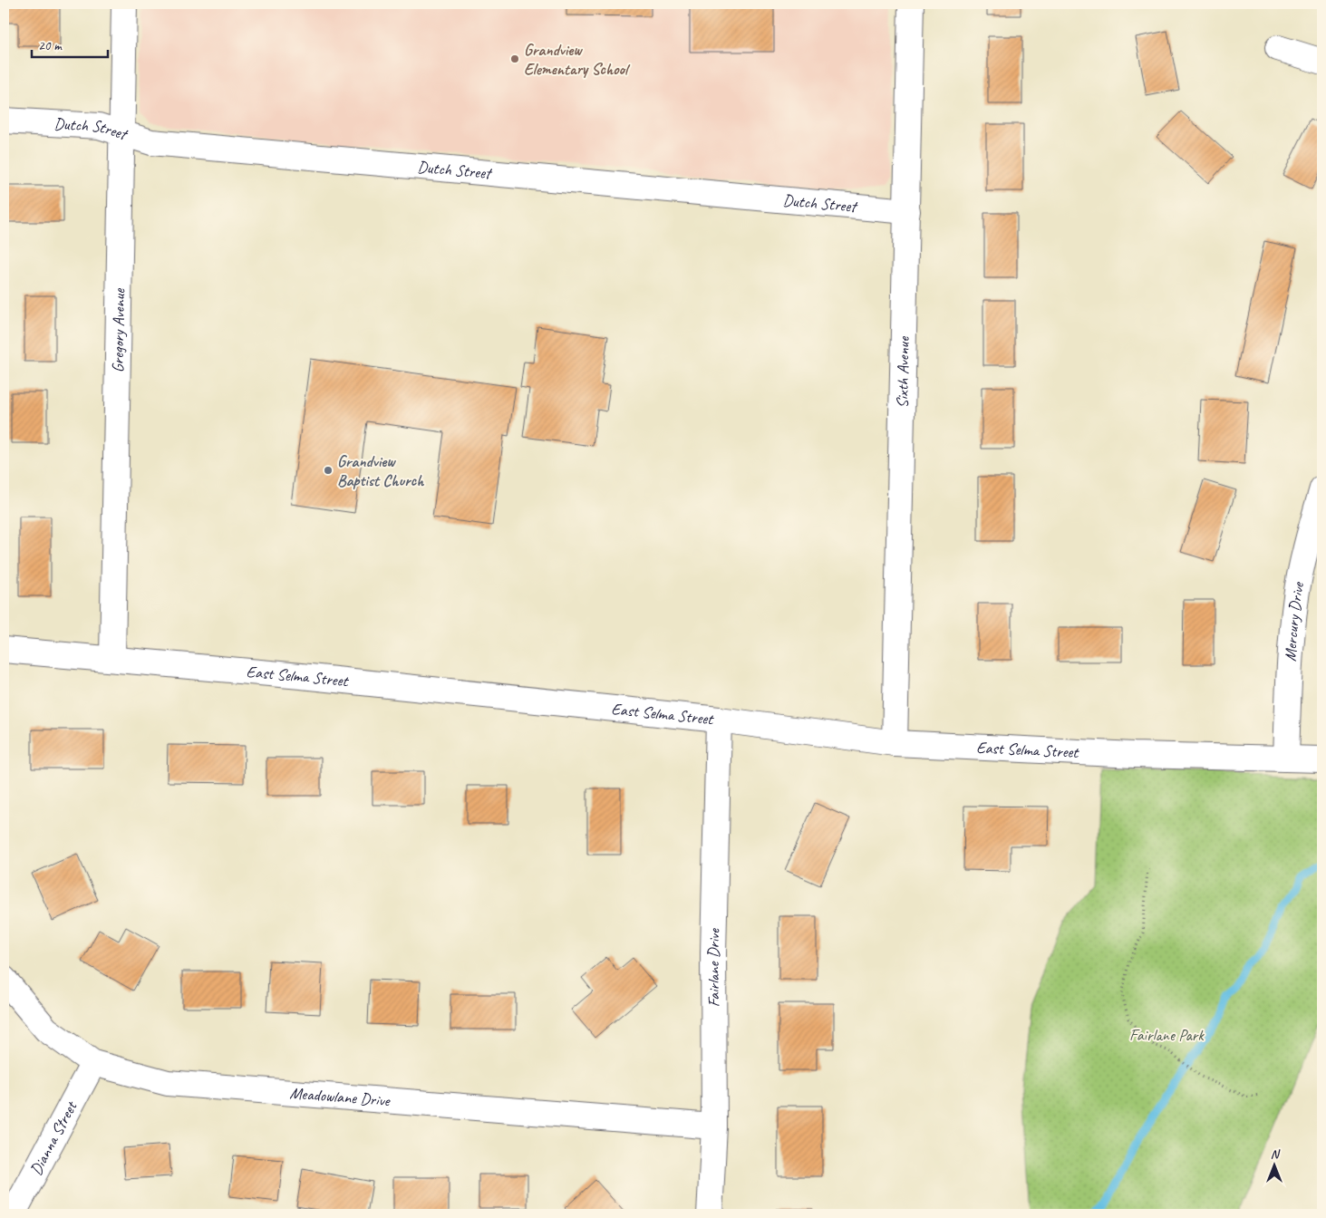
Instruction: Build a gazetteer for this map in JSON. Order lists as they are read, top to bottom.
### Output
{
  "streets": {
    "street": [
      "Dutch Street",
      "Gregory Avenue",
      "Sixth Avenue",
      "Mercury Drive",
      "East Selma Street",
      "Fairlane Drive",
      "Meadowlane Drive",
      "Dianna Street"
    ]
  },
  "crossings": [
    ["Dutch Street", "Gregory Avenue"],
    ["Dutch Street", "Sixth Avenue"],
    ["Gregory Avenue", "East Selma Street"],
    ["Sixth Avenue", "East Selma Street"],
    ["Mercury Drive", "East Selma Street"],
    ["East Selma Street", "Fairlane Drive"],
    ["Fairlane Drive", "Meadowlane Drive"],
    ["Meadowlane Drive", "Dianna Street"]
  ],
  "parks": ["Fairlane Park"],
  "places": ["Grandview Elementary School", "Grandview Baptist Church"],
  "scale_bar": "20 m",
  "north": "top"
}
